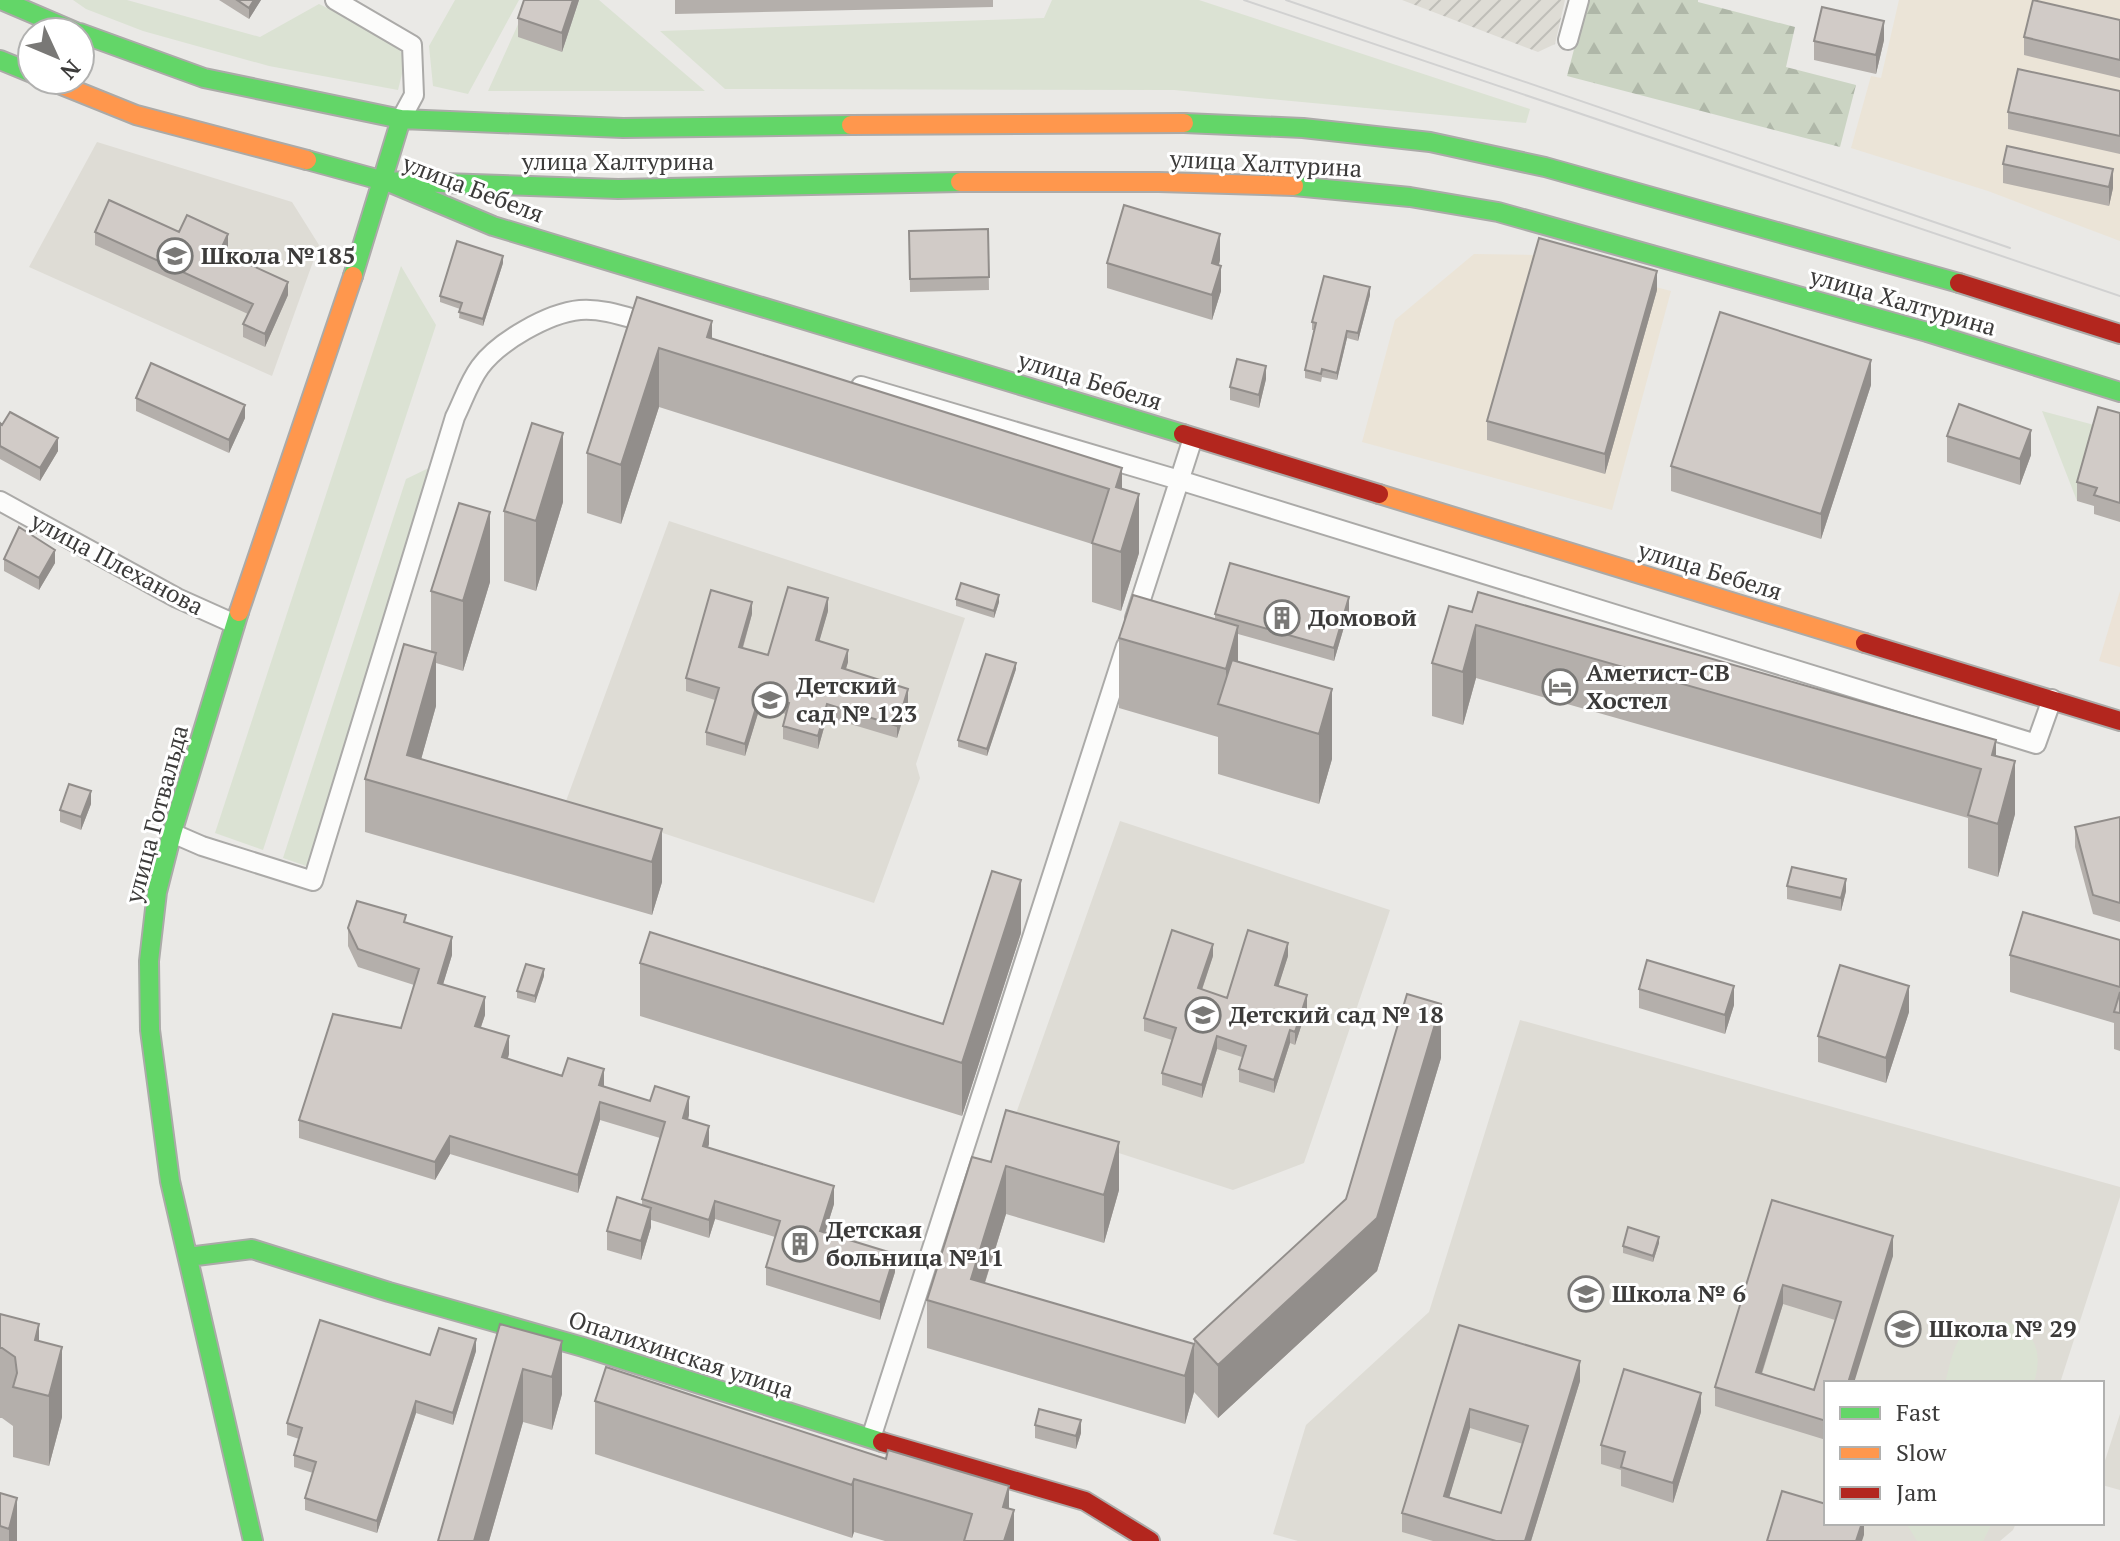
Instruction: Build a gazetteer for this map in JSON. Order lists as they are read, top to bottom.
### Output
{
  "streets": {
    "main road": [
      "улица Халтурина",
      "улица Бебеля",
      "улица Готвальда",
      "Опалихинская улица"
    ],
    "street": ["улица Плеханова"]
  },
  "crossings": [
    ["улица Халтурина", "улица Бебеля"],
    ["улица Халтурина", "улица Готвальда"],
    ["улица Бебеля", "улица Готвальда"],
    ["улица Плеханова", "улица Готвальда"],
    ["улица Готвальда", "Опалихинская улица"]
  ],
  "places": {
    "school or university": [
      "Школа №185",
      "Детский сад № 123",
      "Детский сад № 18",
      "Школа № 6",
      "Школа № 29"
    ],
    "building": ["Домовой", "Детская больница №11"],
    "hotel": ["Аметист-СВ Хостел"]
  },
  "legend": ["Fast", "Slow", "Jam"],
  "north": "bottom right"
}
